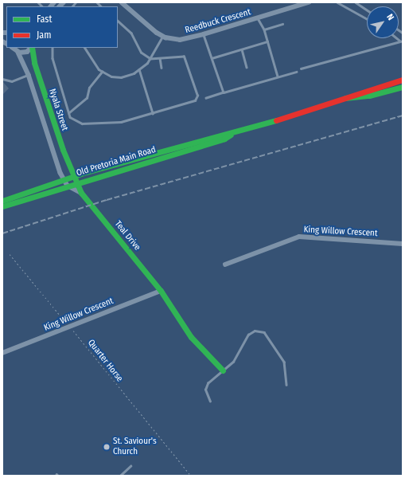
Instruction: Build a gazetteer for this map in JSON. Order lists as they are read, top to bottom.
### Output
{
  "streets": {
    "main road": ["Nyala Street", "Old Pretoria Main Road", "Teal Drive"],
    "street": ["Reedbuck Crescent", "King Willow Crescent"],
    "path": ["Quarter Horse"]
  },
  "crossings": [
    ["Nyala Street", "Old Pretoria Main Road"],
    ["Nyala Street", "Teal Drive"],
    ["Old Pretoria Main Road", "Teal Drive"],
    ["King Willow Crescent", "Teal Drive"],
    ["King Willow Crescent", "Quarter Horse"]
  ],
  "places": ["St. Saviour's Church"],
  "legend": ["Fast", "Jam"],
  "north": "top right"
}
